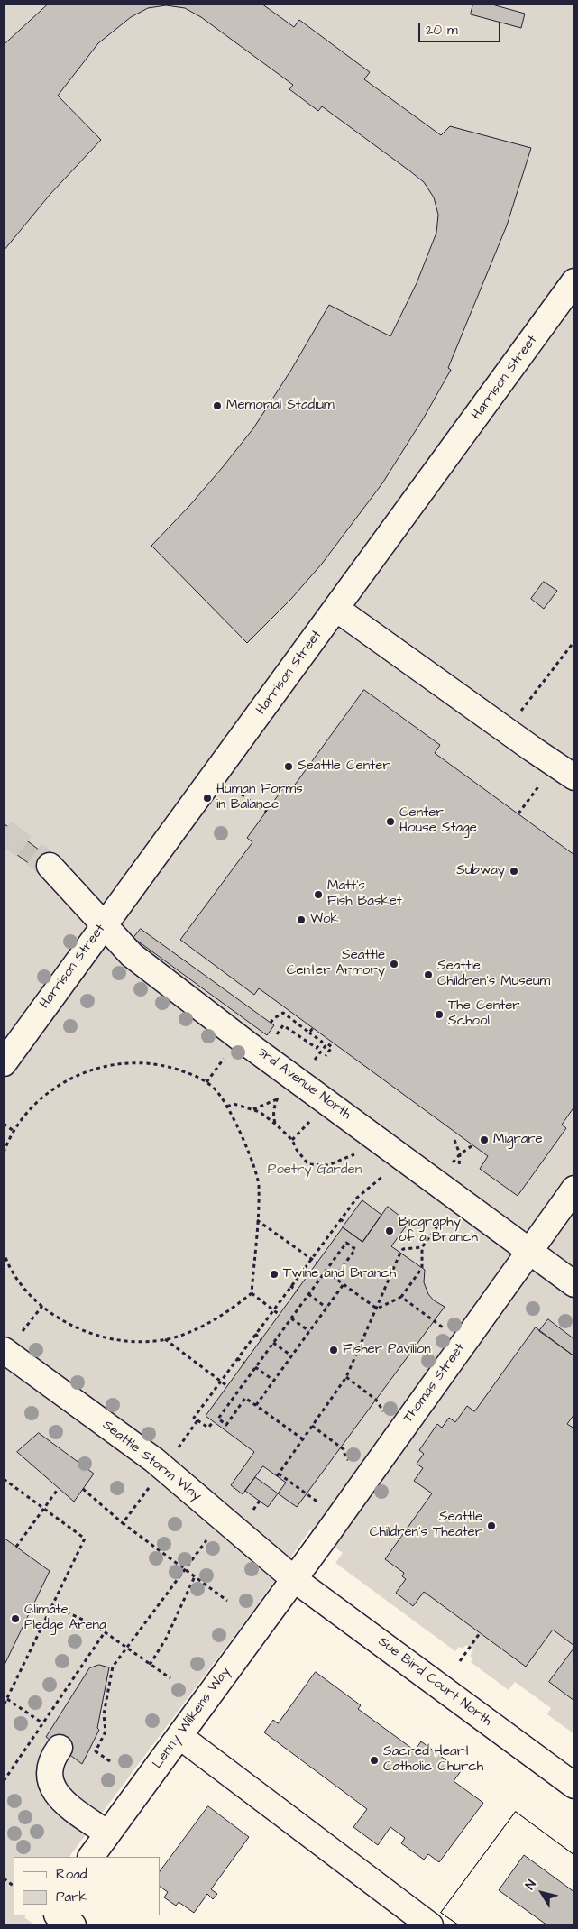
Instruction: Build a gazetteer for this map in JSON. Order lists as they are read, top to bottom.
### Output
{
  "streets": {
    "street": [
      "Harrison Street",
      "3rd Avenue North",
      "Thomas Street",
      "Seattle Storm Way",
      "Sue Bird Court North",
      "Lenny Wilkens Way"
    ]
  },
  "crossings": [
    ["Harrison Street", "3rd Avenue North"],
    ["3rd Avenue North", "Thomas Street"],
    ["Thomas Street", "Seattle Storm Way"],
    ["Thomas Street", "Sue Bird Court North"],
    ["Thomas Street", "Lenny Wilkens Way"],
    ["Seattle Storm Way", "Sue Bird Court North"],
    ["Seattle Storm Way", "Lenny Wilkens Way"],
    ["Sue Bird Court North", "Lenny Wilkens Way"]
  ],
  "parks": ["Poetry Garden"],
  "places": [
    "Memorial Stadium",
    "Seattle Center",
    "Human Forms in Balance",
    "Center House Stage",
    "Subway",
    "Matt's Fish Basket",
    "Wok",
    "Seattle Center Armory",
    "Seattle Children's Museum",
    "The Center School",
    "Migrare",
    "Biography of a Branch",
    "Twine and Branch",
    "Fisher Pavilion",
    "Seattle Children's Theater",
    "Climate Pledge Arena",
    "Sacred Heart Catholic Church"
  ],
  "legend": ["Road", "Park"],
  "scale_bar": "20 m",
  "north": "top left"
}
